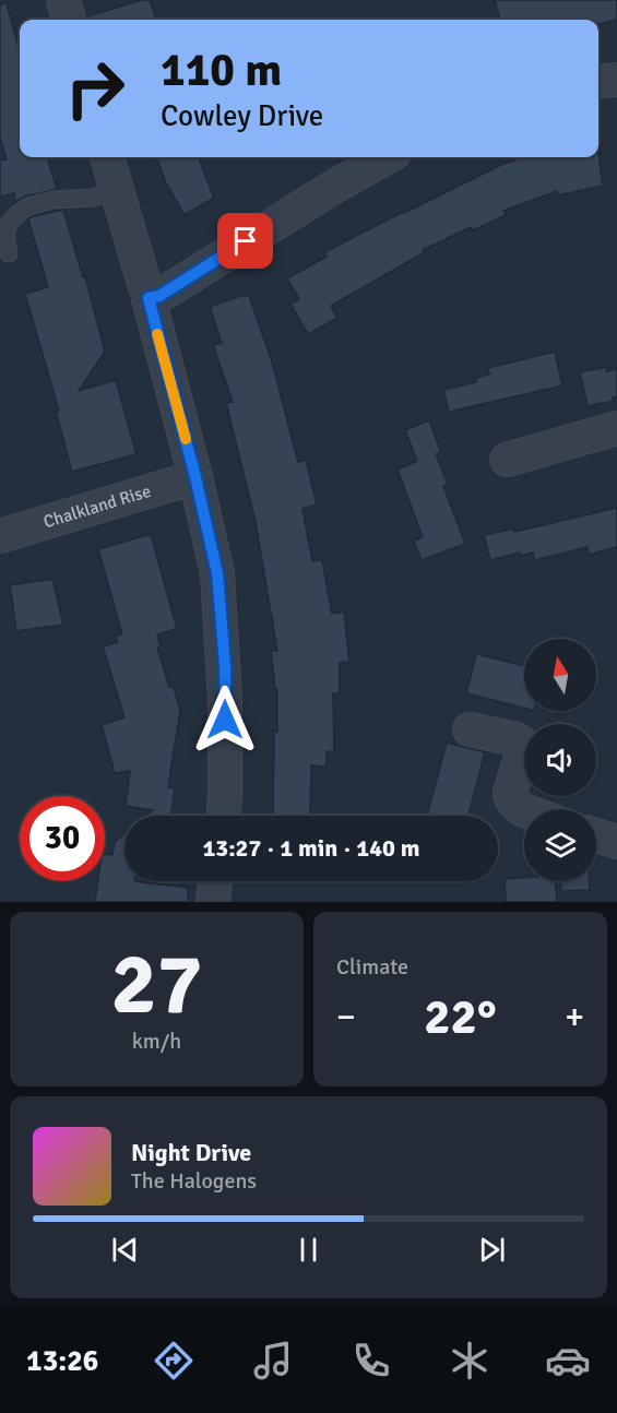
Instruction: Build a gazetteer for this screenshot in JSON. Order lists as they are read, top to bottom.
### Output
{
  "streets": {
    "street": ["Chalkland Rise"]
  },
  "north": "top",
  "page": {
    "turn": ["110 m", "Cowley Drive"],
    "limit": "30",
    "trip": "13:27 · 1 min · 140 m",
    "tile": [
      ["27", "km/h"],
      "Climate"
    ],
    "heat": ["−", "22°", "+"],
    "song": ["Night Drive", "The Halogens"],
    "tabs": "13:26"
  }
}
